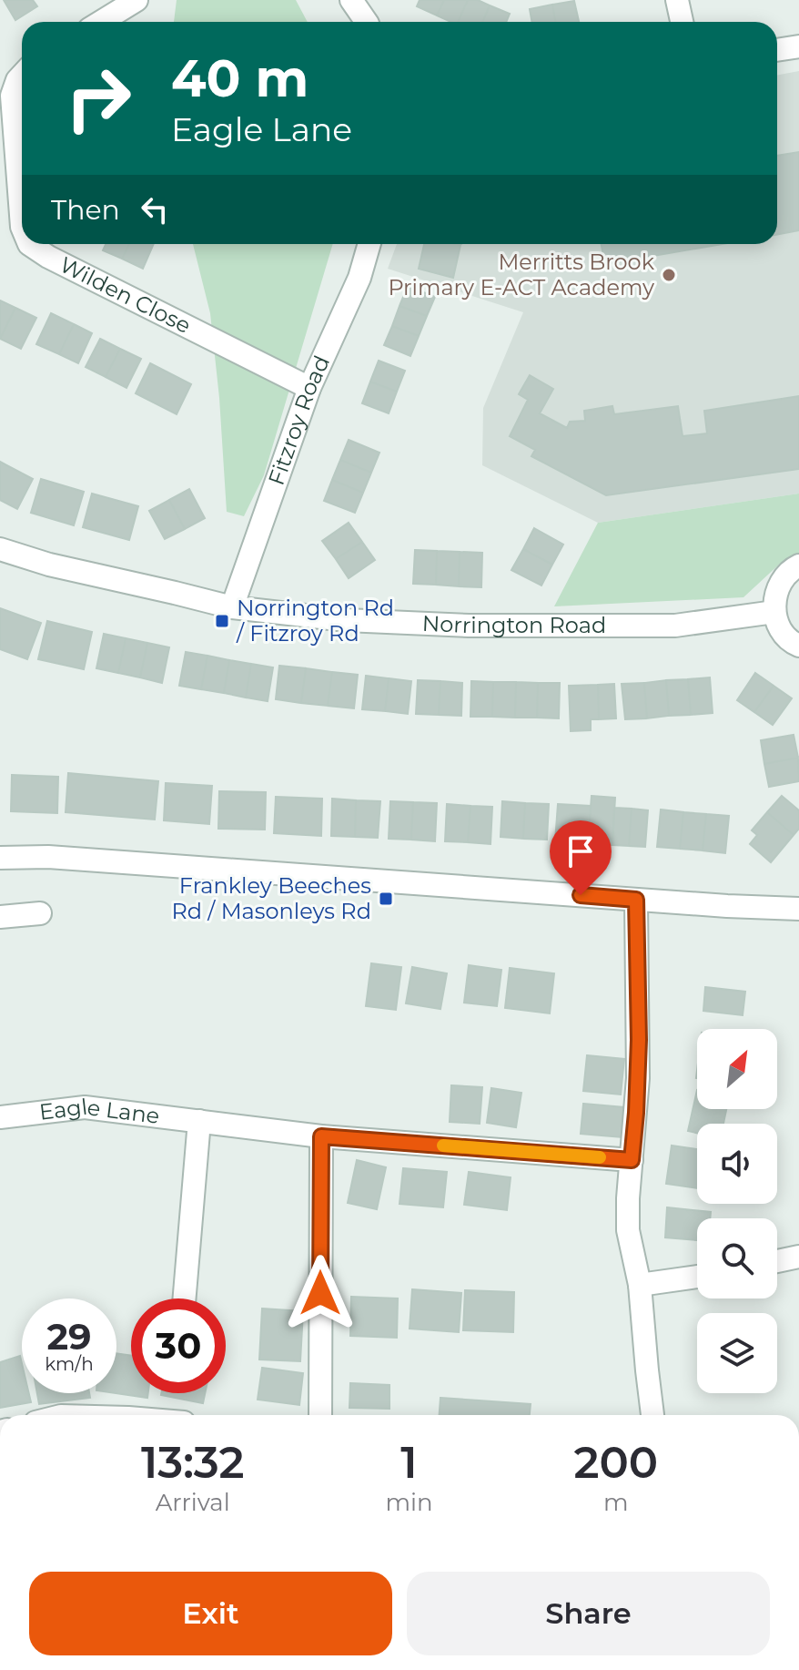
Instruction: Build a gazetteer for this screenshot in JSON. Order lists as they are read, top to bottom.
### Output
{
  "streets": {
    "street": [
      "Wilden Close",
      "Fitzroy Road",
      "Norrington Road",
      "Eagle Lane"
    ]
  },
  "crossings": [
    ["Wilden Close", "Fitzroy Road"],
    ["Fitzroy Road", "Norrington Road"]
  ],
  "places": {
    "other": ["Merritts Brook Primary E-ACT Academy"],
    "transit": ["Norrington Rd / Fitzroy Rd", "Frankley Beeches Rd / Masonleys Rd"]
  },
  "north": "top right",
  "page": {
    "turn": ["40 m", "Eagle Lane"],
    "then": "Then",
    "speed": "29 km/h",
    "limit": "30",
    "eta": [
      "13:32",
      "Arrival",
      "1",
      "min",
      "200",
      "m"
    ],
    "buttons": ["Exit", "Share"]
  }
}
